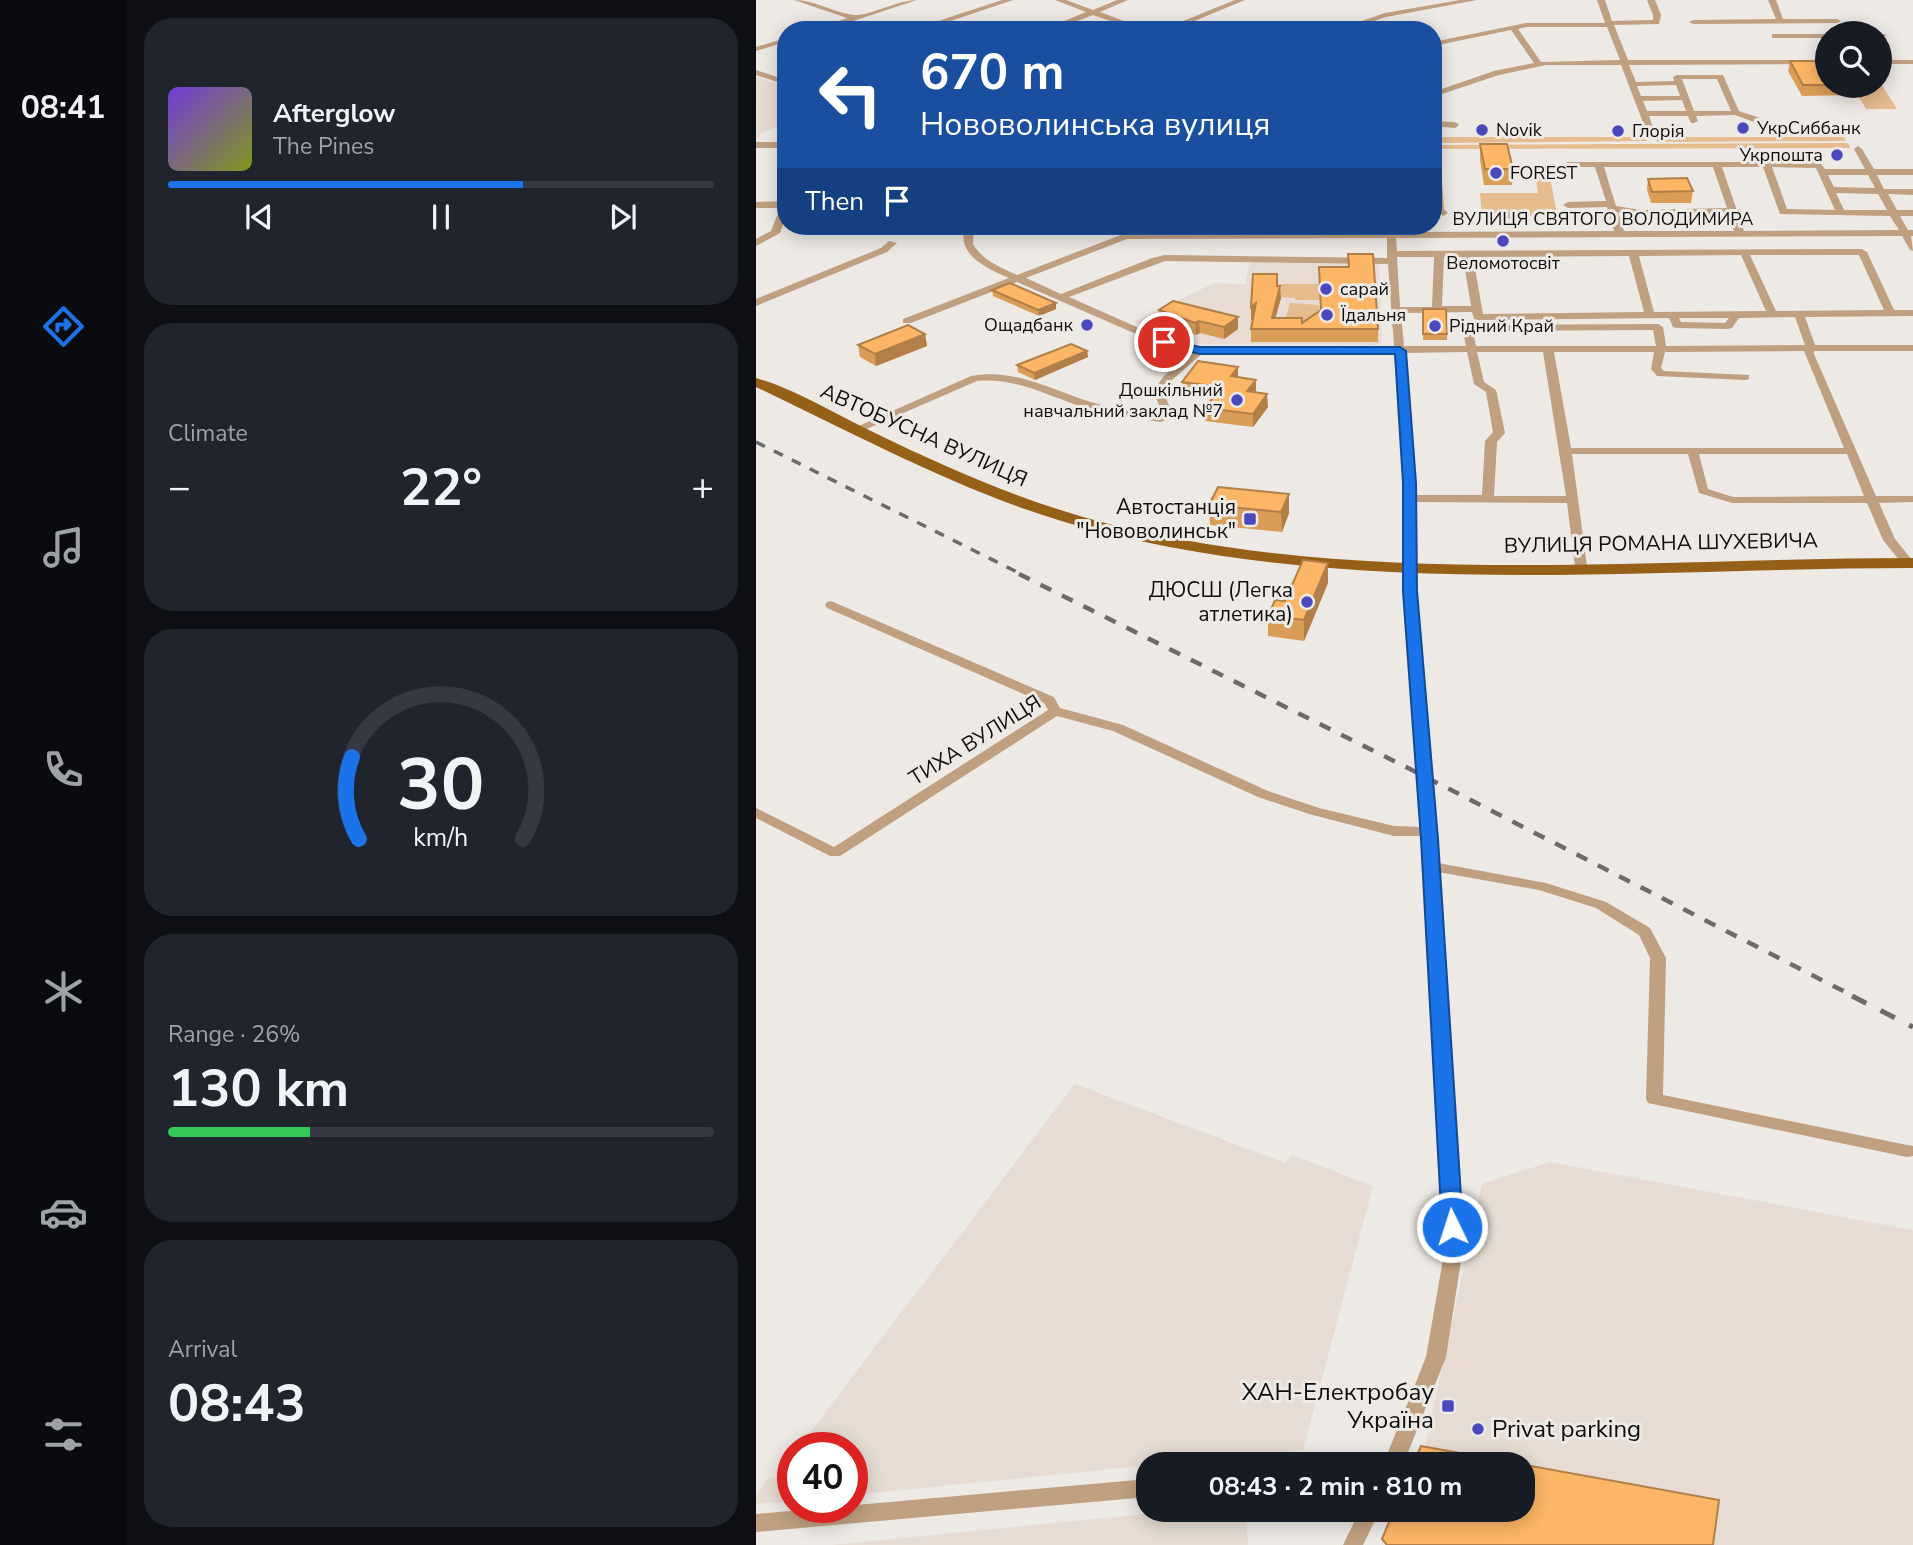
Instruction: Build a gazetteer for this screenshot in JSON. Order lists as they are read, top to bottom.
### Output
{
  "streets": {
    "main road": ["АВТОБУСНА ВУЛИЦЯ", "ВУЛИЦЯ РОМАНА ШУХЕВИЧА"],
    "street": ["ВУЛИЦЯ СВЯТОГО ВОЛОДИМИРА", "ТИХА ВУЛИЦЯ"]
  },
  "crossings": [
    ["АВТОБУСНА ВУЛИЦЯ", "ВУЛИЦЯ РОМАНА ШУХЕВИЧА"]
  ],
  "places": {
    "other": [
      "УкрСиббанк",
      "Novik",
      "Глорія",
      "Укрпошта",
      "FOREST",
      "Веломотосвіт",
      "сарай",
      "Їдальня",
      "Ощадбанк",
      "Рідний Край",
      "Дошкільний навчальний заклад №7",
      "ДЮСШ (Легка атлетика)",
      "Privat parking"
    ],
    "transit": ["Автостанція \"Нововолинськ\"", "ХАН-Електробау Україна"]
  },
  "page": {
    "tabs": "08:41",
    "turn": ["670 m", "Нововолинська вулиця"],
    "song": ["Afterglow", "The Pines"],
    "then": "Then",
    "tile": [
      "Climate",
      ["Range · 26%", "130 km"],
      ["Arrival", "08:43"]
    ],
    "heat": ["−", "22°", "+"],
    "limit": "40",
    "trip": "08:43 · 2 min · 810 m",
    "gauge": ["30", "km/h"]
  }
}
